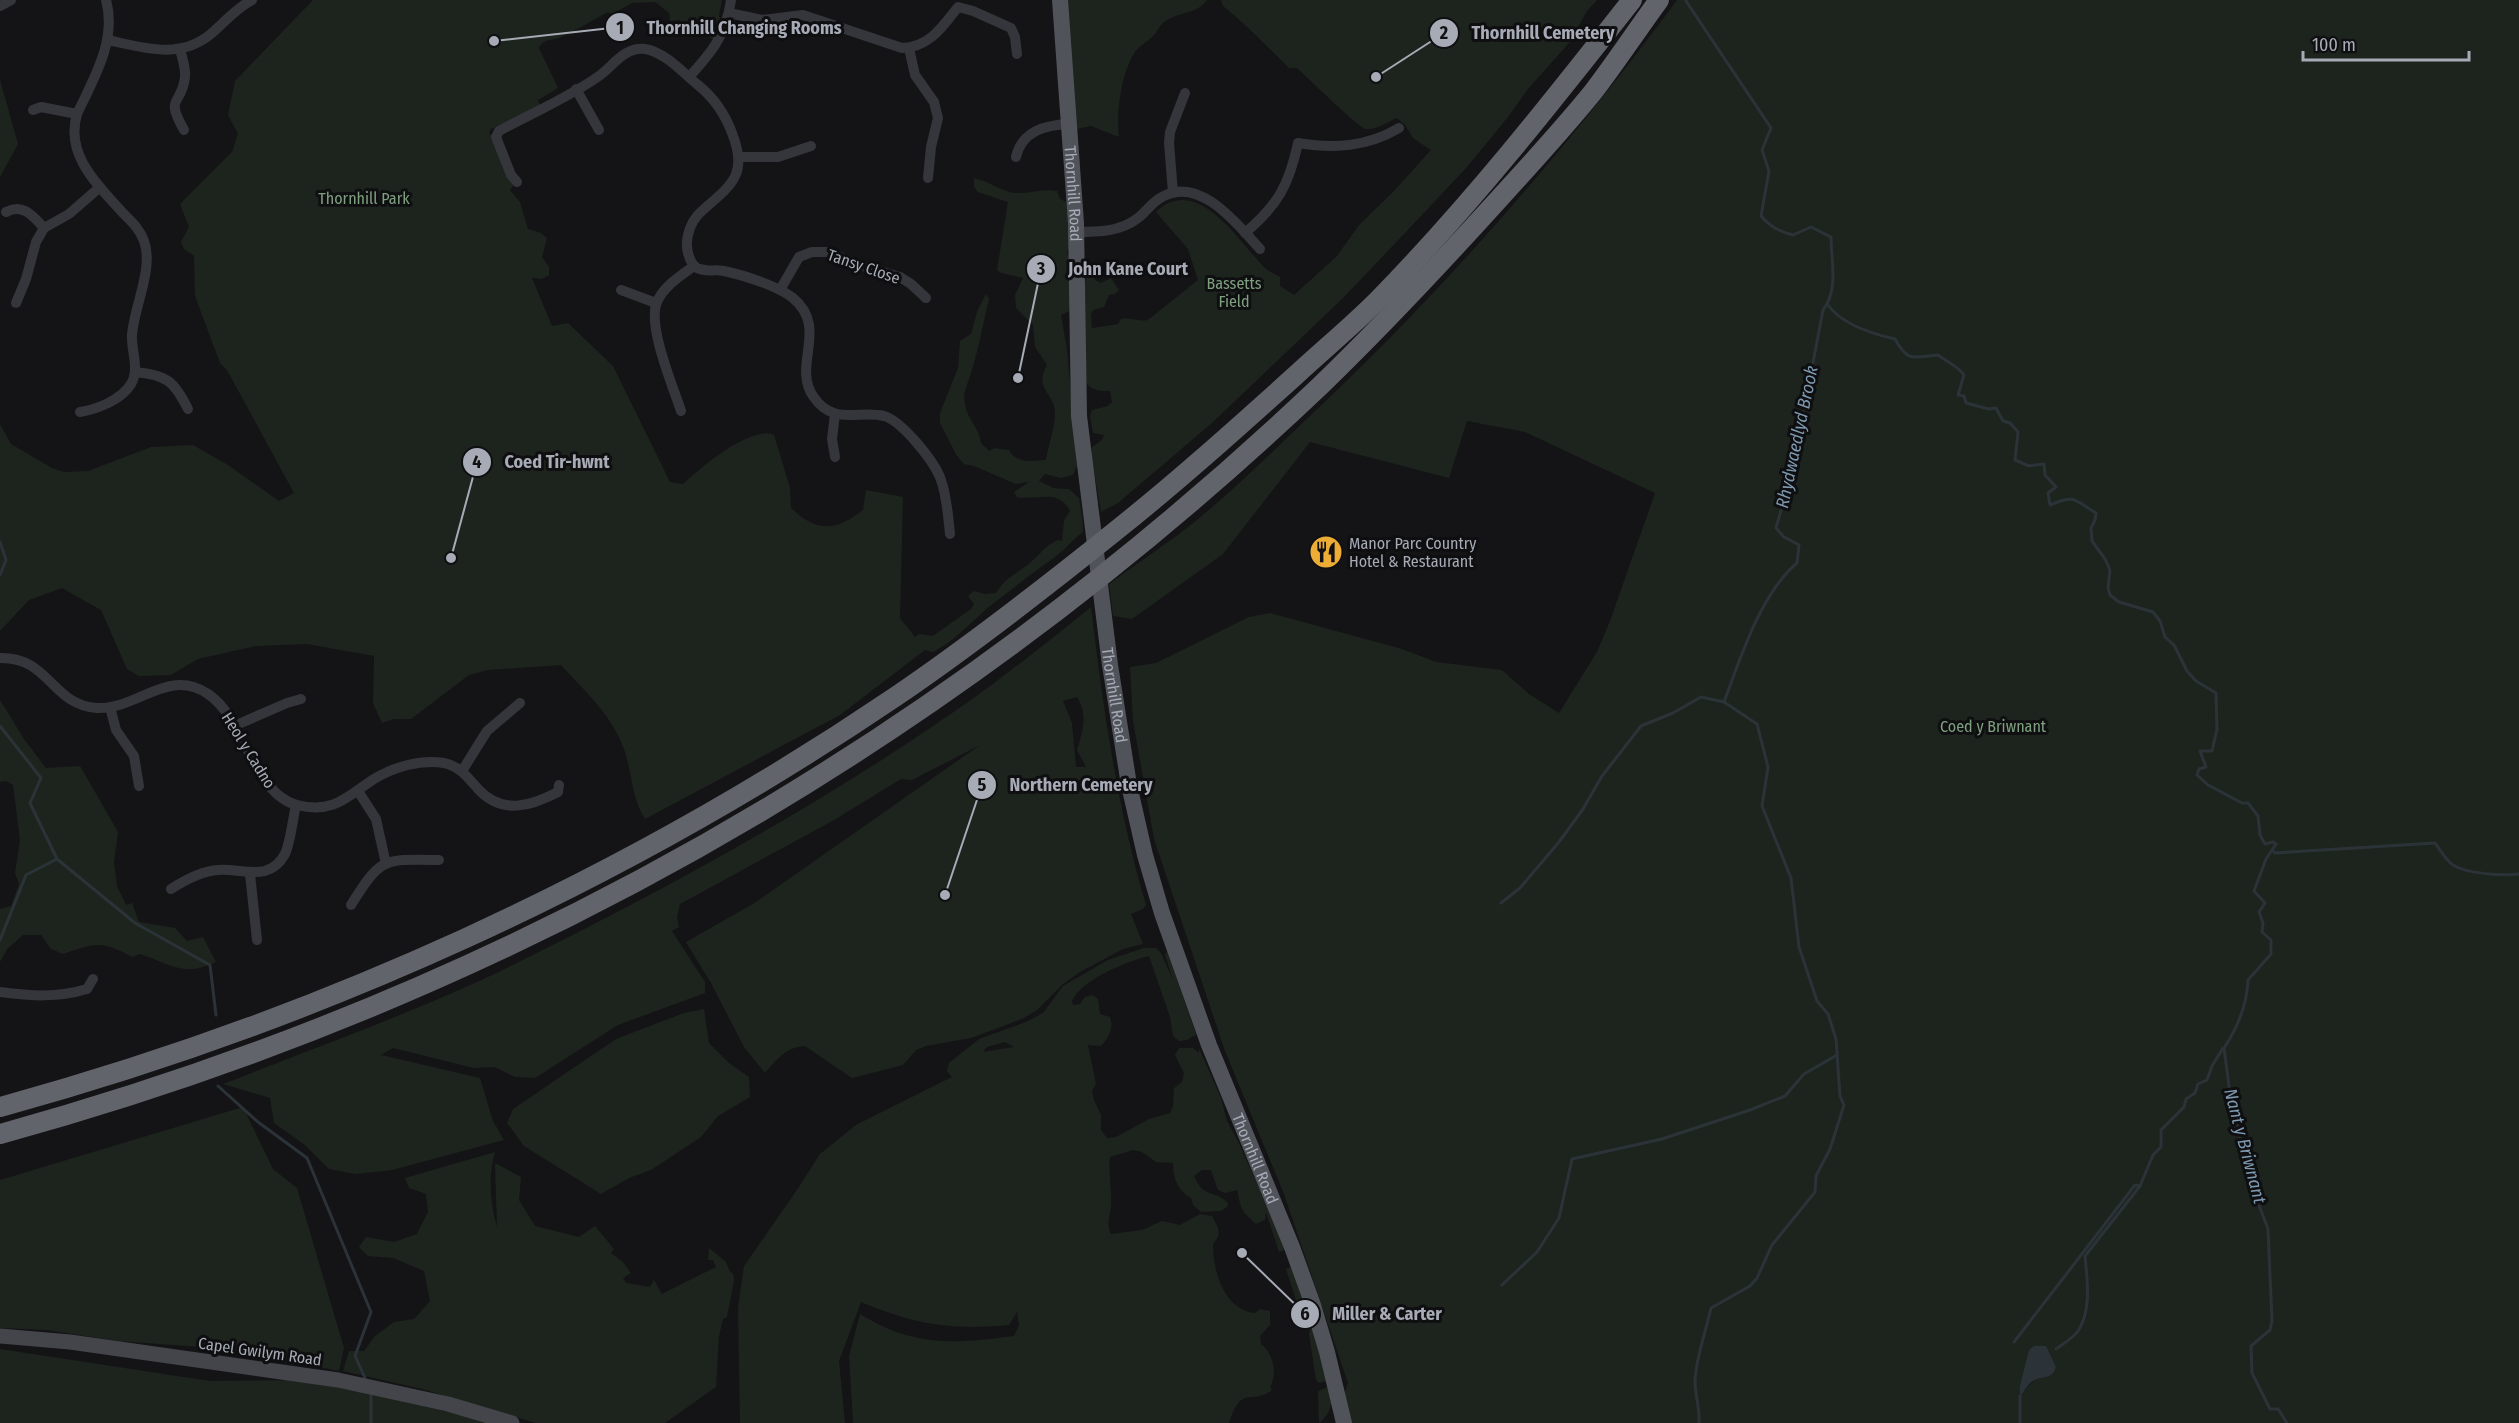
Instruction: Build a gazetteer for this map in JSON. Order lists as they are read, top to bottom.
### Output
{
  "streets": {
    "main road": ["Thornhill Road"],
    "street": ["Tansy Close", "Heol y Cadno", "Capel Gwilym Road"]
  },
  "water": ["Rhydwaedlyd Brook", "Nant y Briwnant"],
  "parks": ["Thornhill Park", "Bassetts Field", "Coed y Briwnant"],
  "places": {
    "other": [
      "Thornhill Changing Rooms",
      "Thornhill Cemetery",
      "John Kane Court",
      "Coed Tir-hwnt",
      "Northern Cemetery",
      "Miller & Carter"
    ],
    "restaurant": ["Manor Parc Country Hotel & Restaurant"]
  },
  "scale_bar": "100 m"
}
